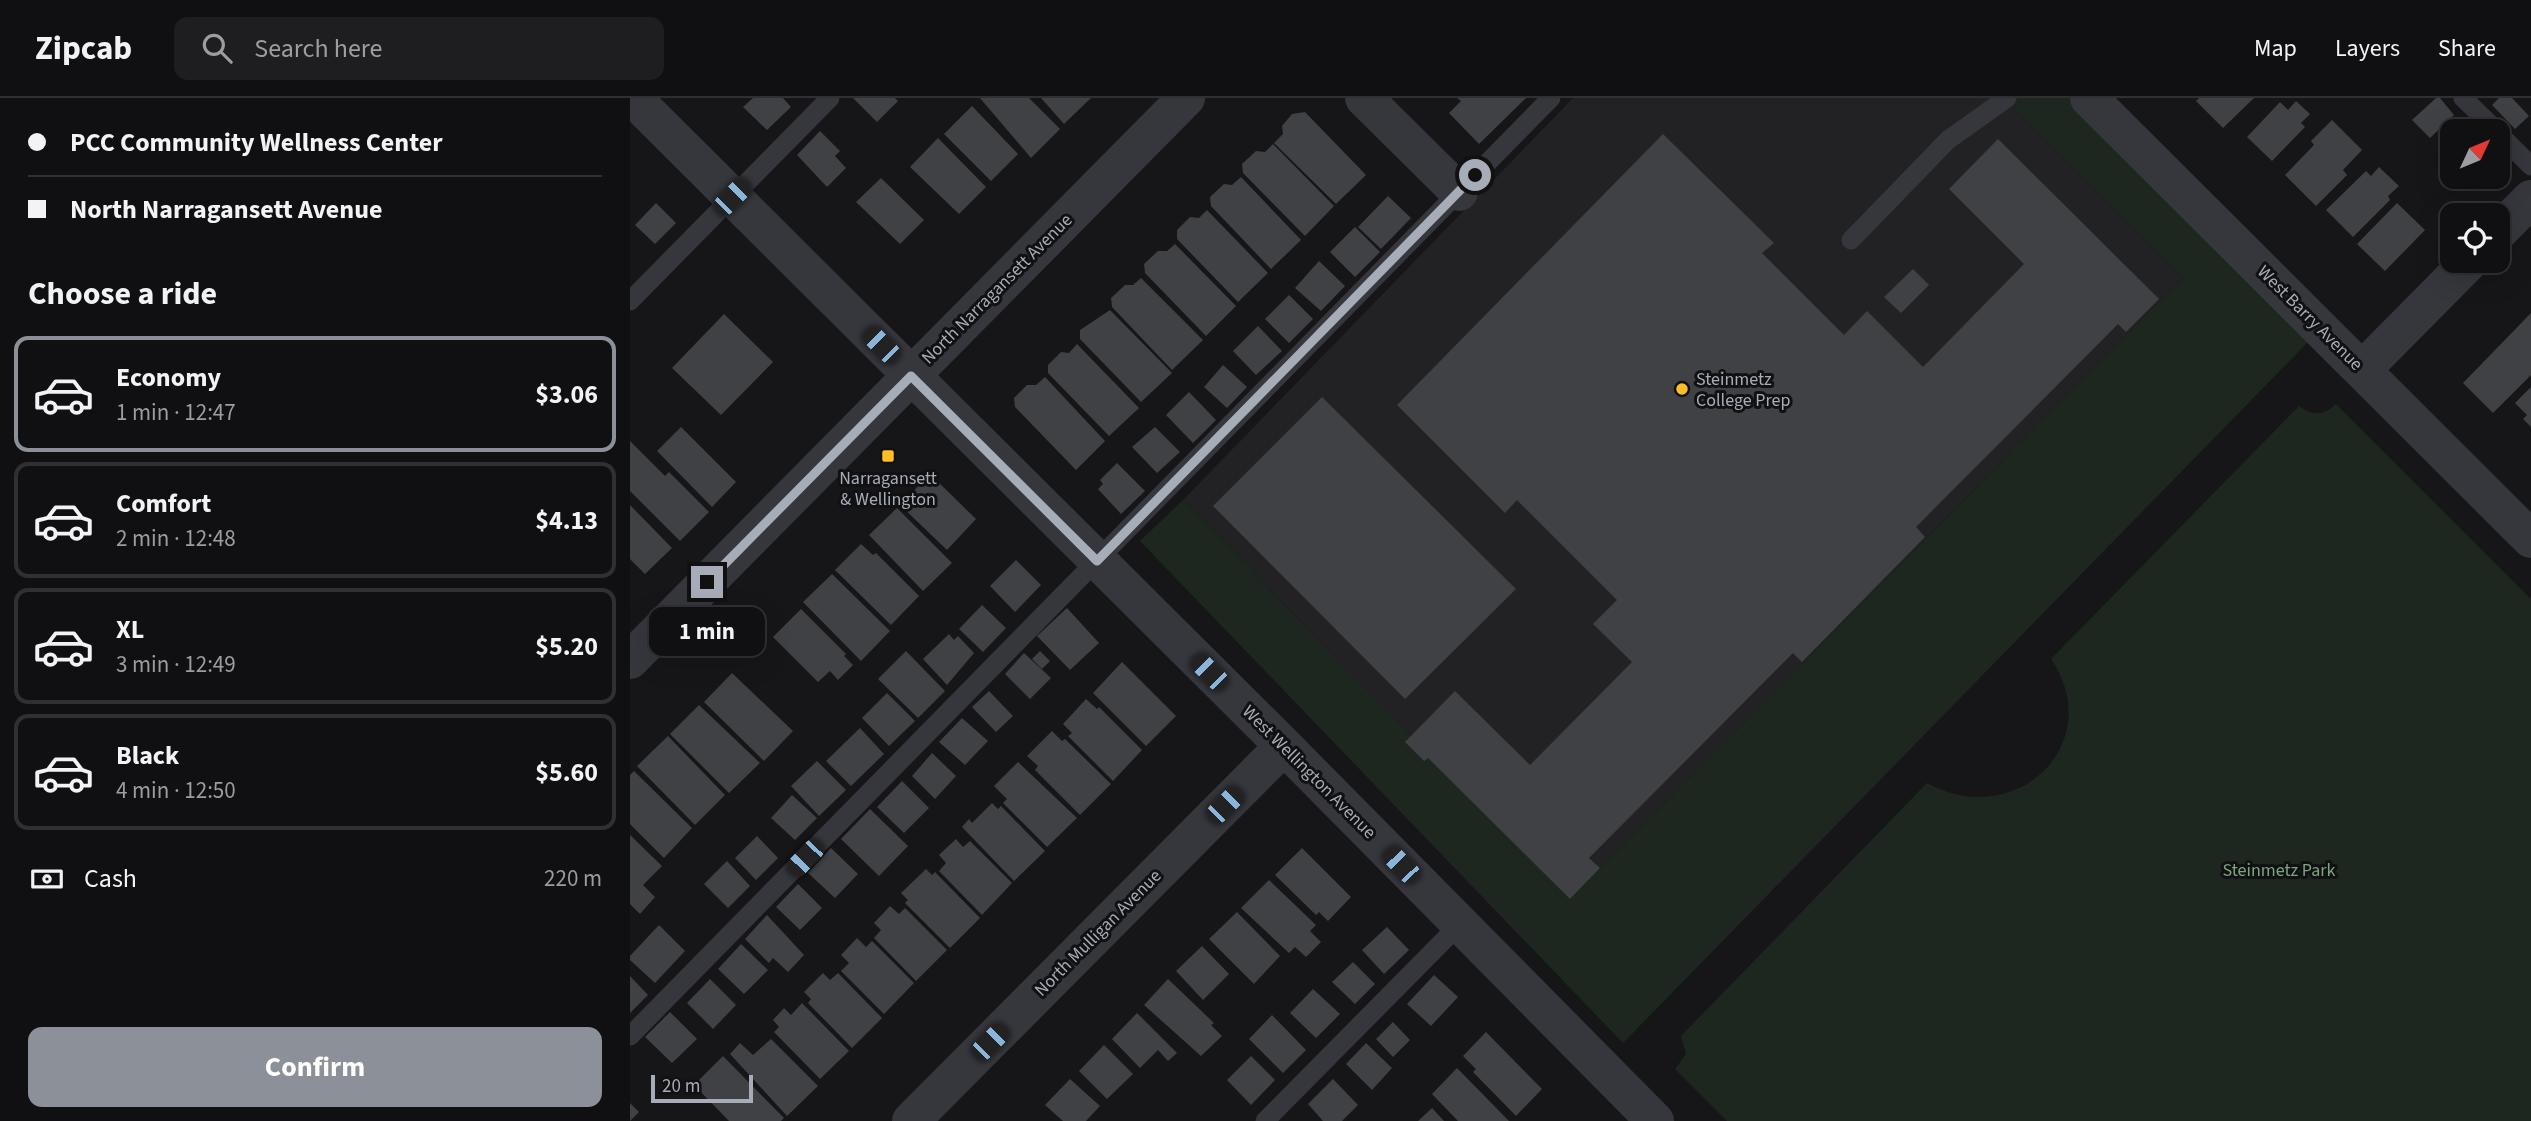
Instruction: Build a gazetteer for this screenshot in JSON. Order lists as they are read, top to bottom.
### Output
{
  "streets": {
    "street": [
      "North Narragansett Avenue",
      "West Barry Avenue",
      "West Wellington Avenue",
      "North Mulligan Avenue"
    ]
  },
  "crossings": [
    ["North Narragansett Avenue", "West Wellington Avenue"],
    ["West Wellington Avenue", "North Mulligan Avenue"]
  ],
  "parks": ["Steinmetz Park"],
  "places": {
    "other": ["Steinmetz College Prep"],
    "transit": ["Narragansett & Wellington"]
  },
  "scale_bar": "20 m",
  "north": "top right",
  "page": {
    "header": "Zipcab",
    "search": "Search here",
    "nav": ["Map", "Layers", "Share"],
    "banner": ["PCC Community Wellness Center", "North Narragansett Avenue"],
    "heading": "Choose a ride",
    "list": [
      {
        "name": "Economy",
        "note": "1 min · 12:47",
        "value": "$3.06"
      },
      {
        "name": "Comfort",
        "note": "2 min · 12:48",
        "value": "$4.13"
      },
      {
        "name": "XL",
        "note": "3 min · 12:49",
        "value": "$5.20"
      },
      {
        "name": "Black",
        "note": "4 min · 12:50",
        "value": "$5.60"
      }
    ],
    "bubble": "1 min",
    "pay": ["Cash", "220 m"],
    "buttons": "Confirm",
    "scale": "20 m"
  }
}
